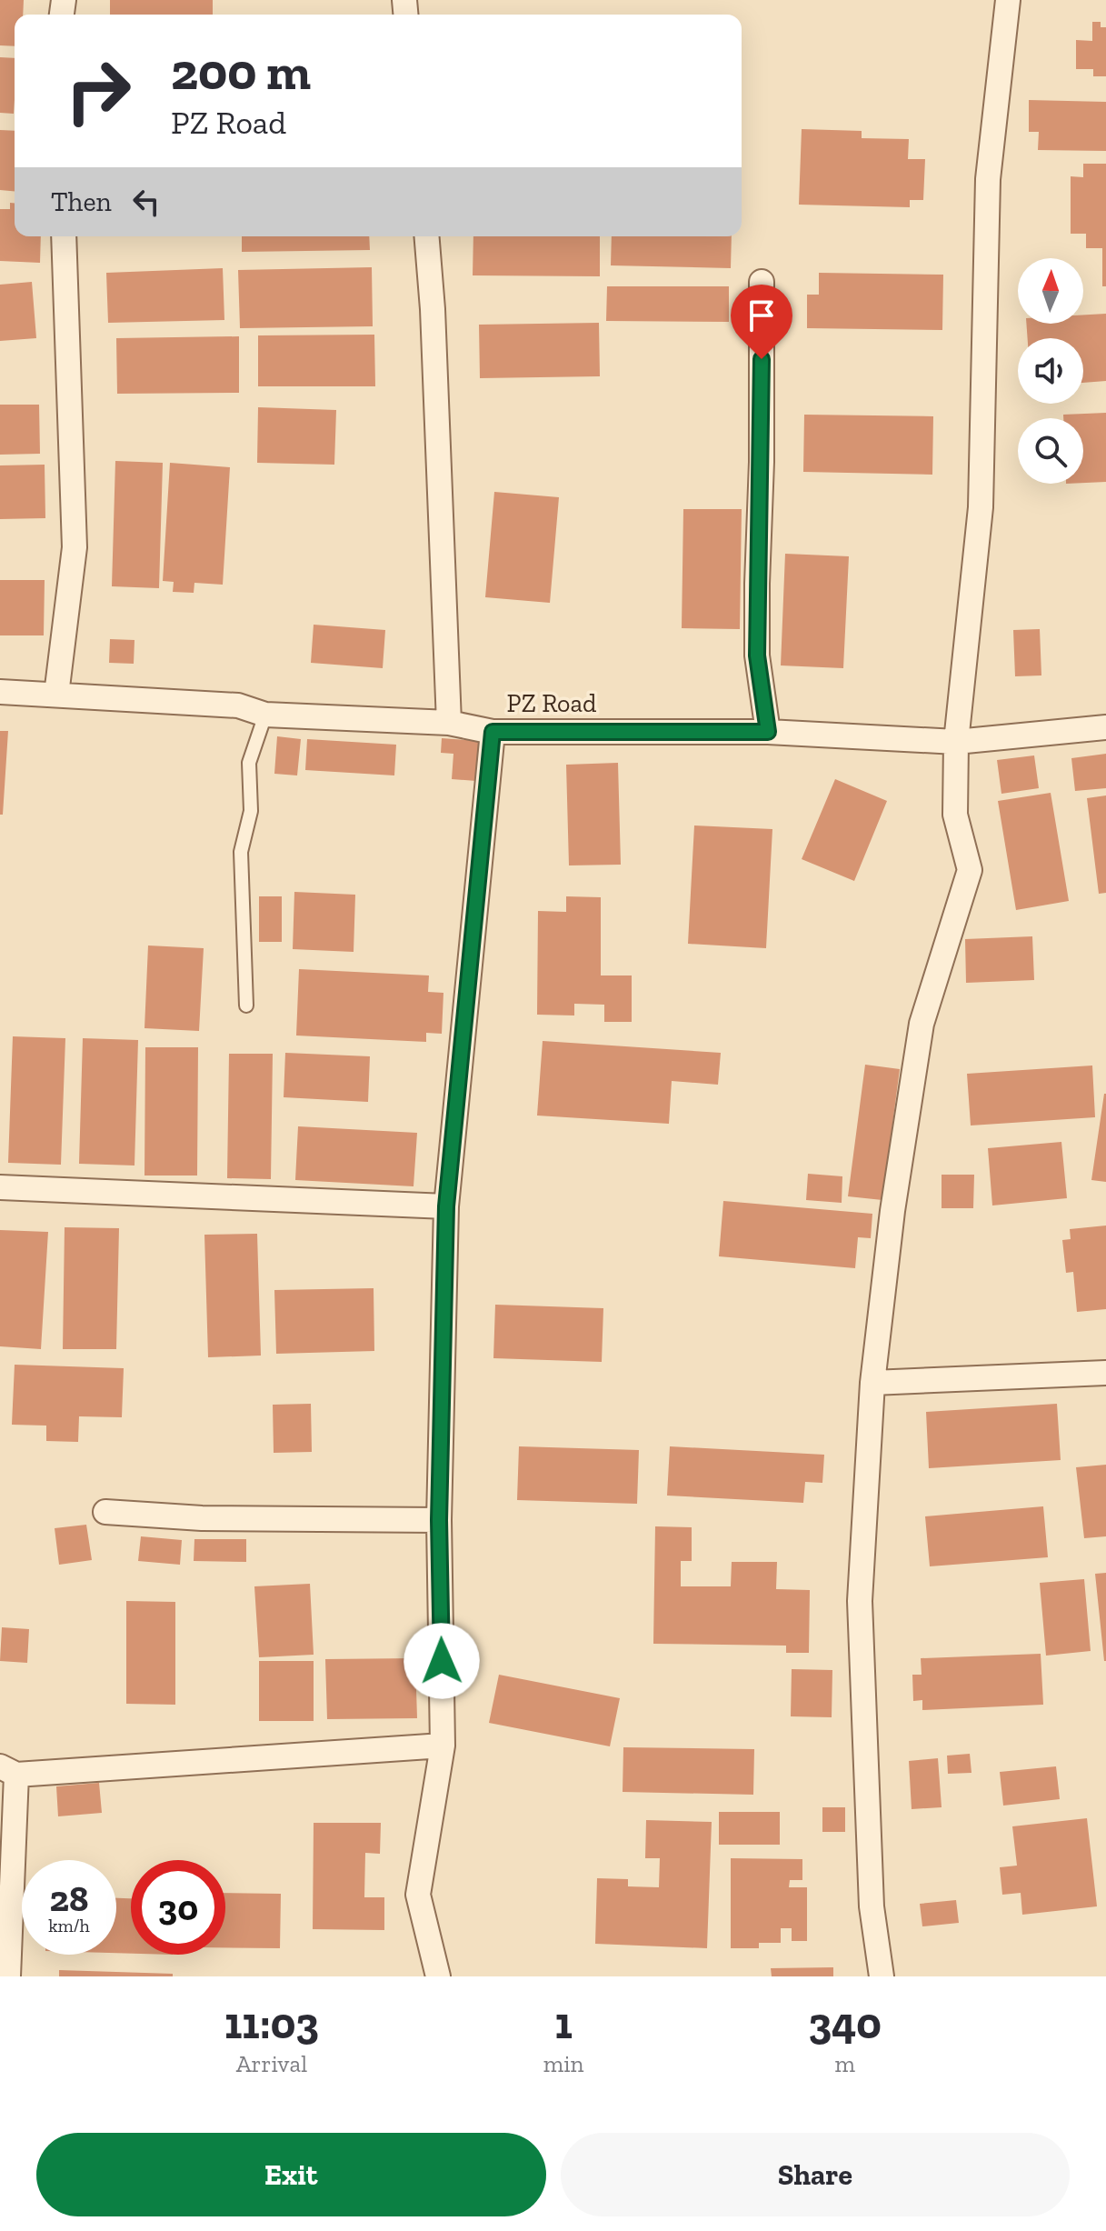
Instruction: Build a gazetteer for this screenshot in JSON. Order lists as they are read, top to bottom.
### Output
{
  "streets": {
    "street": ["PZ Road"]
  },
  "north": "top",
  "page": {
    "turn": ["200 m", "PZ Road"],
    "then": "Then",
    "speed": "28 km/h",
    "limit": "30",
    "eta": [
      "11:03",
      "Arrival",
      "1",
      "min",
      "340",
      "m"
    ],
    "buttons": ["Exit", "Share"]
  }
}
